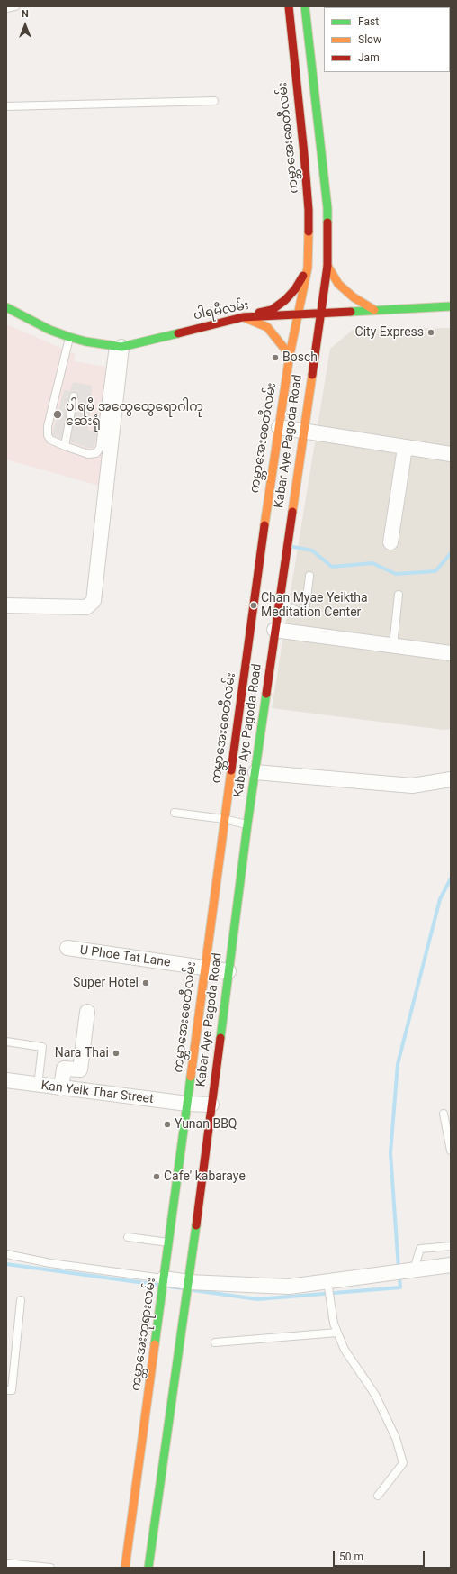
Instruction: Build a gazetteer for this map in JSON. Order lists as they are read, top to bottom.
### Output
{
  "streets": {
    "main road": [
      "ကမ္ဘာအေးစေတီလမ်း",
      "ပါရမီလမ်း",
      "Kabar Aye Pagoda Road",
      "ကမ္ဘာအေးဘုရားလမ်း"
    ],
    "street": ["U Phoe Tat Lane", "Kan Yeik Thar Street"]
  },
  "crossings": [
    ["ကမ္ဘာအေးစေတီလမ်း", "U Phoe Tat Lane"],
    ["ကမ္ဘာအေးစေတီလမ်း", "Kan Yeik Thar Street"],
    ["ကမ္ဘာအေးစေတီလမ်း", "ကမ္ဘာအေးဘုရားလမ်း"],
    ["Kabar Aye Pagoda Road", "U Phoe Tat Lane"],
    ["Kabar Aye Pagoda Road", "Kan Yeik Thar Street"],
    ["Kan Yeik Thar Street", "ကမ္ဘာအေးဘုရားလမ်း"]
  ],
  "places": [
    "City Express",
    "Bosch",
    "ပါရမီ အထွေထွေရောဂါကု ဆေးရုံ",
    "Chan Myae Yeiktha Meditation Center",
    "Super Hotel",
    "Nara Thai",
    "Yunan BBQ",
    "Cafe' kabaraye"
  ],
  "legend": ["Fast", "Slow", "Jam"],
  "scale_bar": "50 m",
  "north": "top"
}
